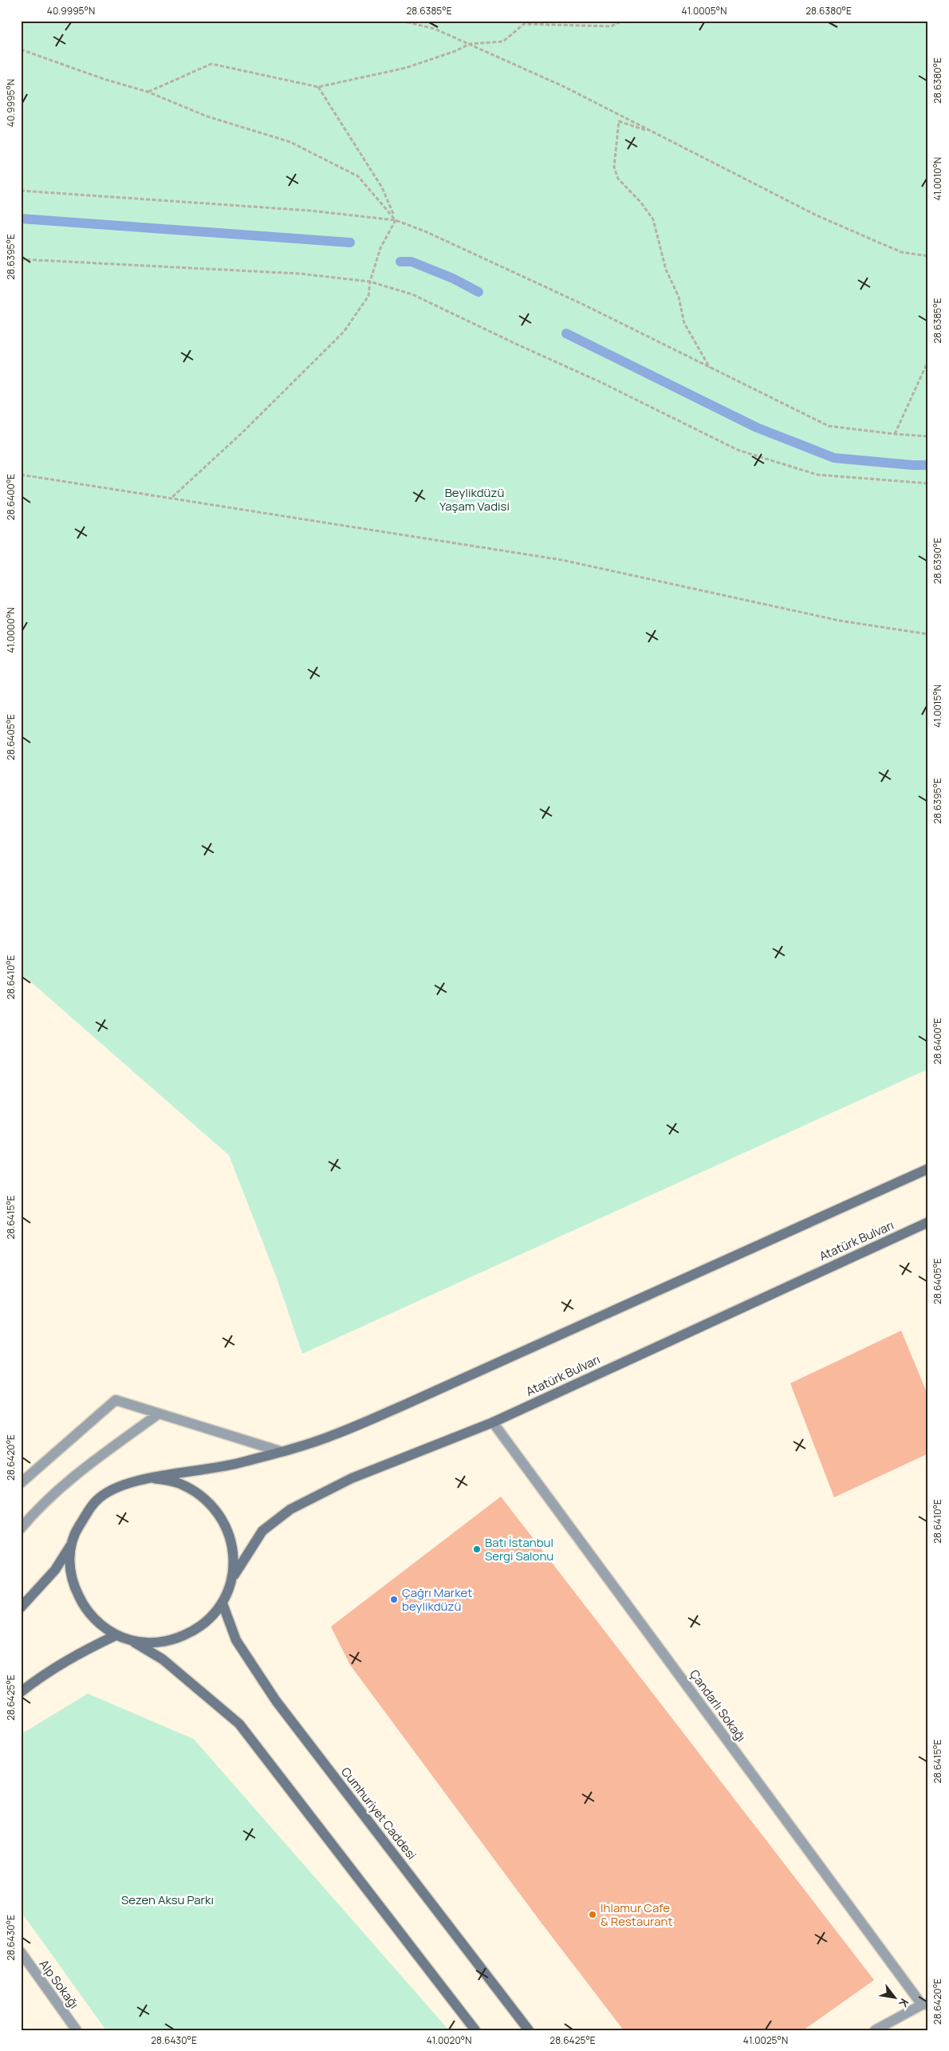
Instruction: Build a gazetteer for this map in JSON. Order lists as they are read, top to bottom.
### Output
{
  "streets": {
    "main road": ["Atatürk Bulvarı", "Cumhuriyet Caddesi"],
    "street": ["Çandarlı Sokağı", "Alp Sokağı"]
  },
  "crossings": [
    ["Atatürk Bulvarı", "Çandarlı Sokağı"]
  ],
  "parks": ["Beylikdüzü Yaşam Vadisi", "Sezen Aksu Parkı"],
  "places": ["Batı İstanbul Sergi Salonu", "Çağrı Market beylikdüzü", "Ihlamur Cafe & Restaurant"],
  "north": "bottom right",
  "coordinates": [
    "40.9995°N",
    "28.6385°E",
    "41.0005°N",
    "28.6380°E",
    "41.0010°N",
    "28.6395°E",
    "28.6400°E",
    "28.6390°E",
    "41.0000°N",
    "41.0015°N",
    "28.6405°E",
    "28.6410°E",
    "28.6415°E",
    "28.6420°E",
    "28.6425°E",
    "28.6430°E",
    "41.0020°N",
    "41.0025°N"
  ]
}
